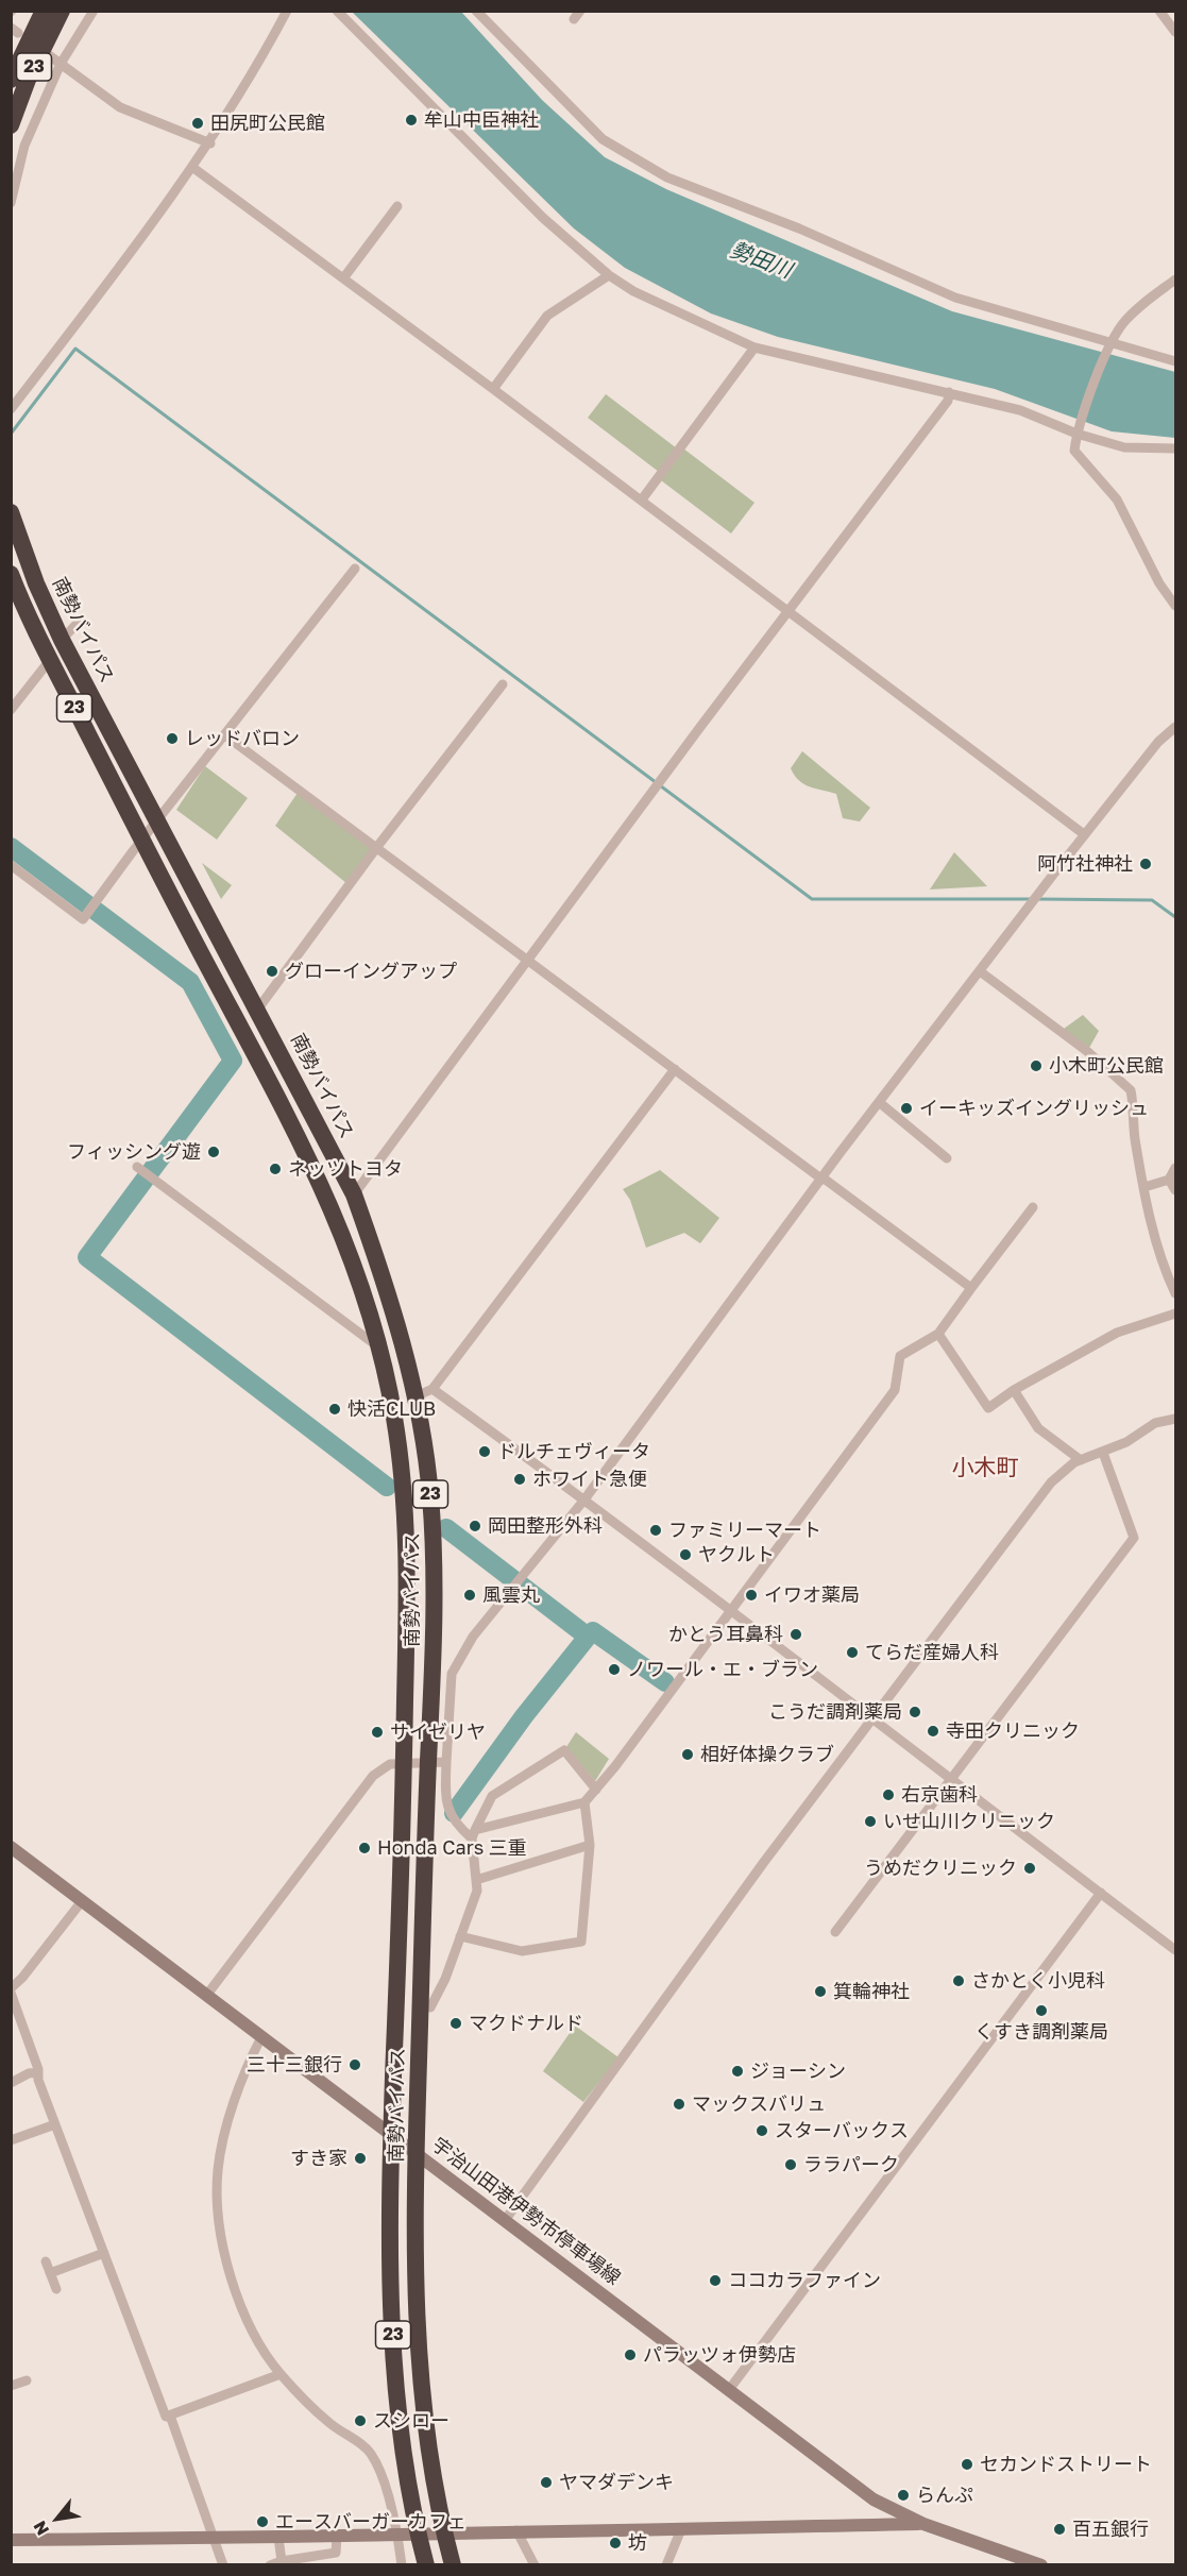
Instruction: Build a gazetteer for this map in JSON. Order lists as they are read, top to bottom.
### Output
{
  "streets": {
    "highway": ["23", "南勢バイパス"],
    "main road": ["宇治山田港伊勢市停車場線"]
  },
  "crossings": [
    ["南勢バイパス", "宇治山田港伊勢市停車場線"]
  ],
  "districts": ["小木町"],
  "water": ["勢田川"],
  "places": [
    "牟山中臣神社",
    "田尻町公民館",
    "レッドバロン",
    "阿竹社神社",
    "グローイングアップ",
    "小木町公民館",
    "イーキッズイングリッシュ",
    "フィッシング遊",
    "ネッツトヨタ",
    "快活CLUB",
    "ドルチェヴィータ",
    "ホワイト急便",
    "岡田整形外科",
    "ファミリーマート",
    "ヤクルト",
    "風雲丸",
    "イワオ薬局",
    "かとう耳鼻科",
    "てらだ産婦人科",
    "ノワール・エ・ブラン",
    "こうだ調剤薬局",
    "寺田クリニック",
    "サイゼリヤ",
    "相好体操クラブ",
    "右京歯科",
    "いせ山川クリニック",
    "Honda Cars 三重",
    "うめだクリニック",
    "さかとく小児科",
    "箕輪神社",
    "くすき調剤薬局",
    "マクドナルド",
    "三十三銀行",
    "ジョーシン",
    "マックスバリュ",
    "スターバックス",
    "すき家",
    "ララパーク",
    "ココカラファイン",
    "パラッツォ伊勢店",
    "スシロー",
    "セカンドストリート",
    "ヤマダデンキ",
    "らんぷ",
    "エースバーガーカフェ",
    "百五銀行",
    "坊"
  ],
  "north": "bottom left"
}
